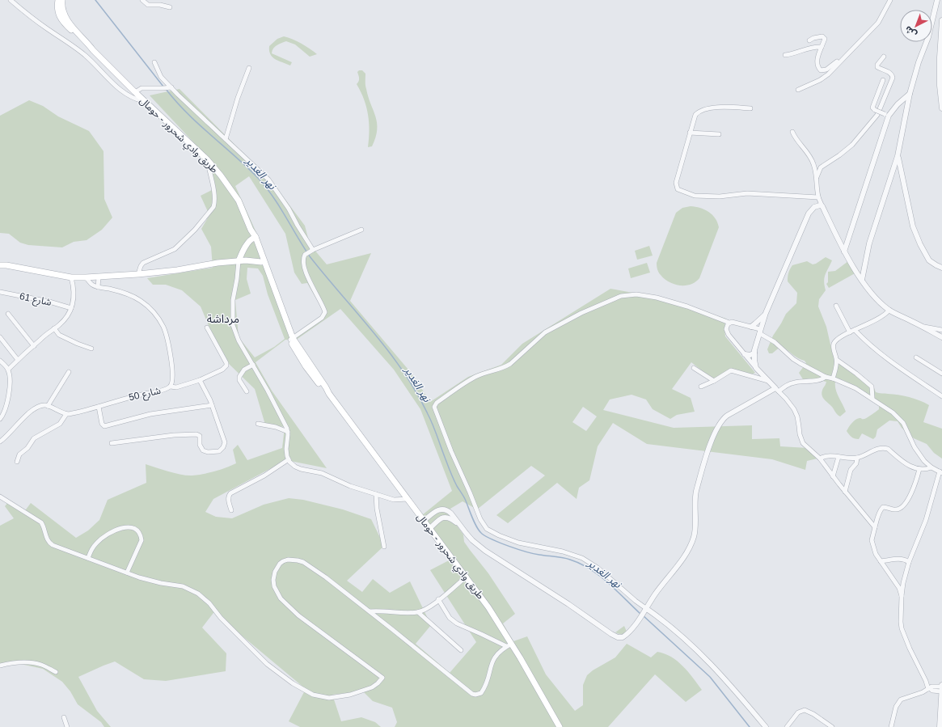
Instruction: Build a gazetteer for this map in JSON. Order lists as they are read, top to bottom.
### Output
{
  "streets": {
    "main road": ["طريق وادي شحرور - حومال"],
    "street": ["شارع 61", "شارع 50"]
  },
  "districts": ["مرداشة"],
  "water": ["نهر الغدير"],
  "north": "bottom left"
}
